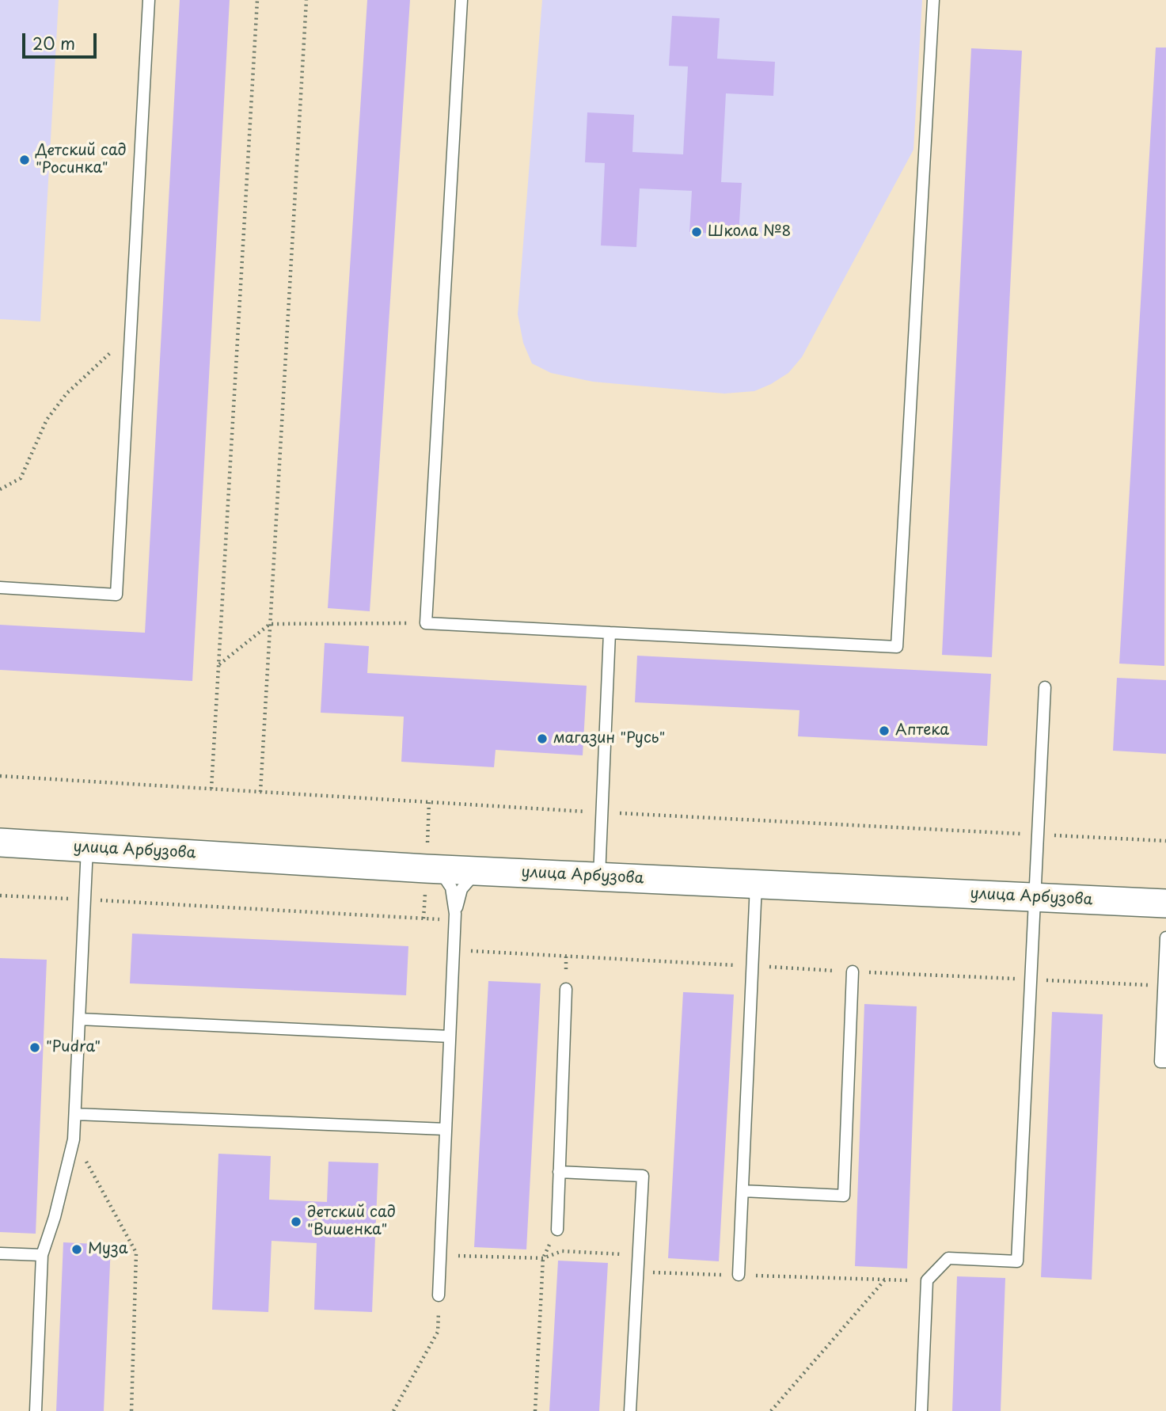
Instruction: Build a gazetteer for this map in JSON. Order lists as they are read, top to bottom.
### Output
{
  "streets": {
    "street": ["улица Арбузова"]
  },
  "places": [
    "Детский сад \"Росинка\"",
    "Школа №8",
    "Аптека",
    "магазин \"Русь\"",
    "\"Pudra\"",
    "детский сад \"Вишенка\"",
    "Муза"
  ],
  "scale_bar": "20 m"
}
